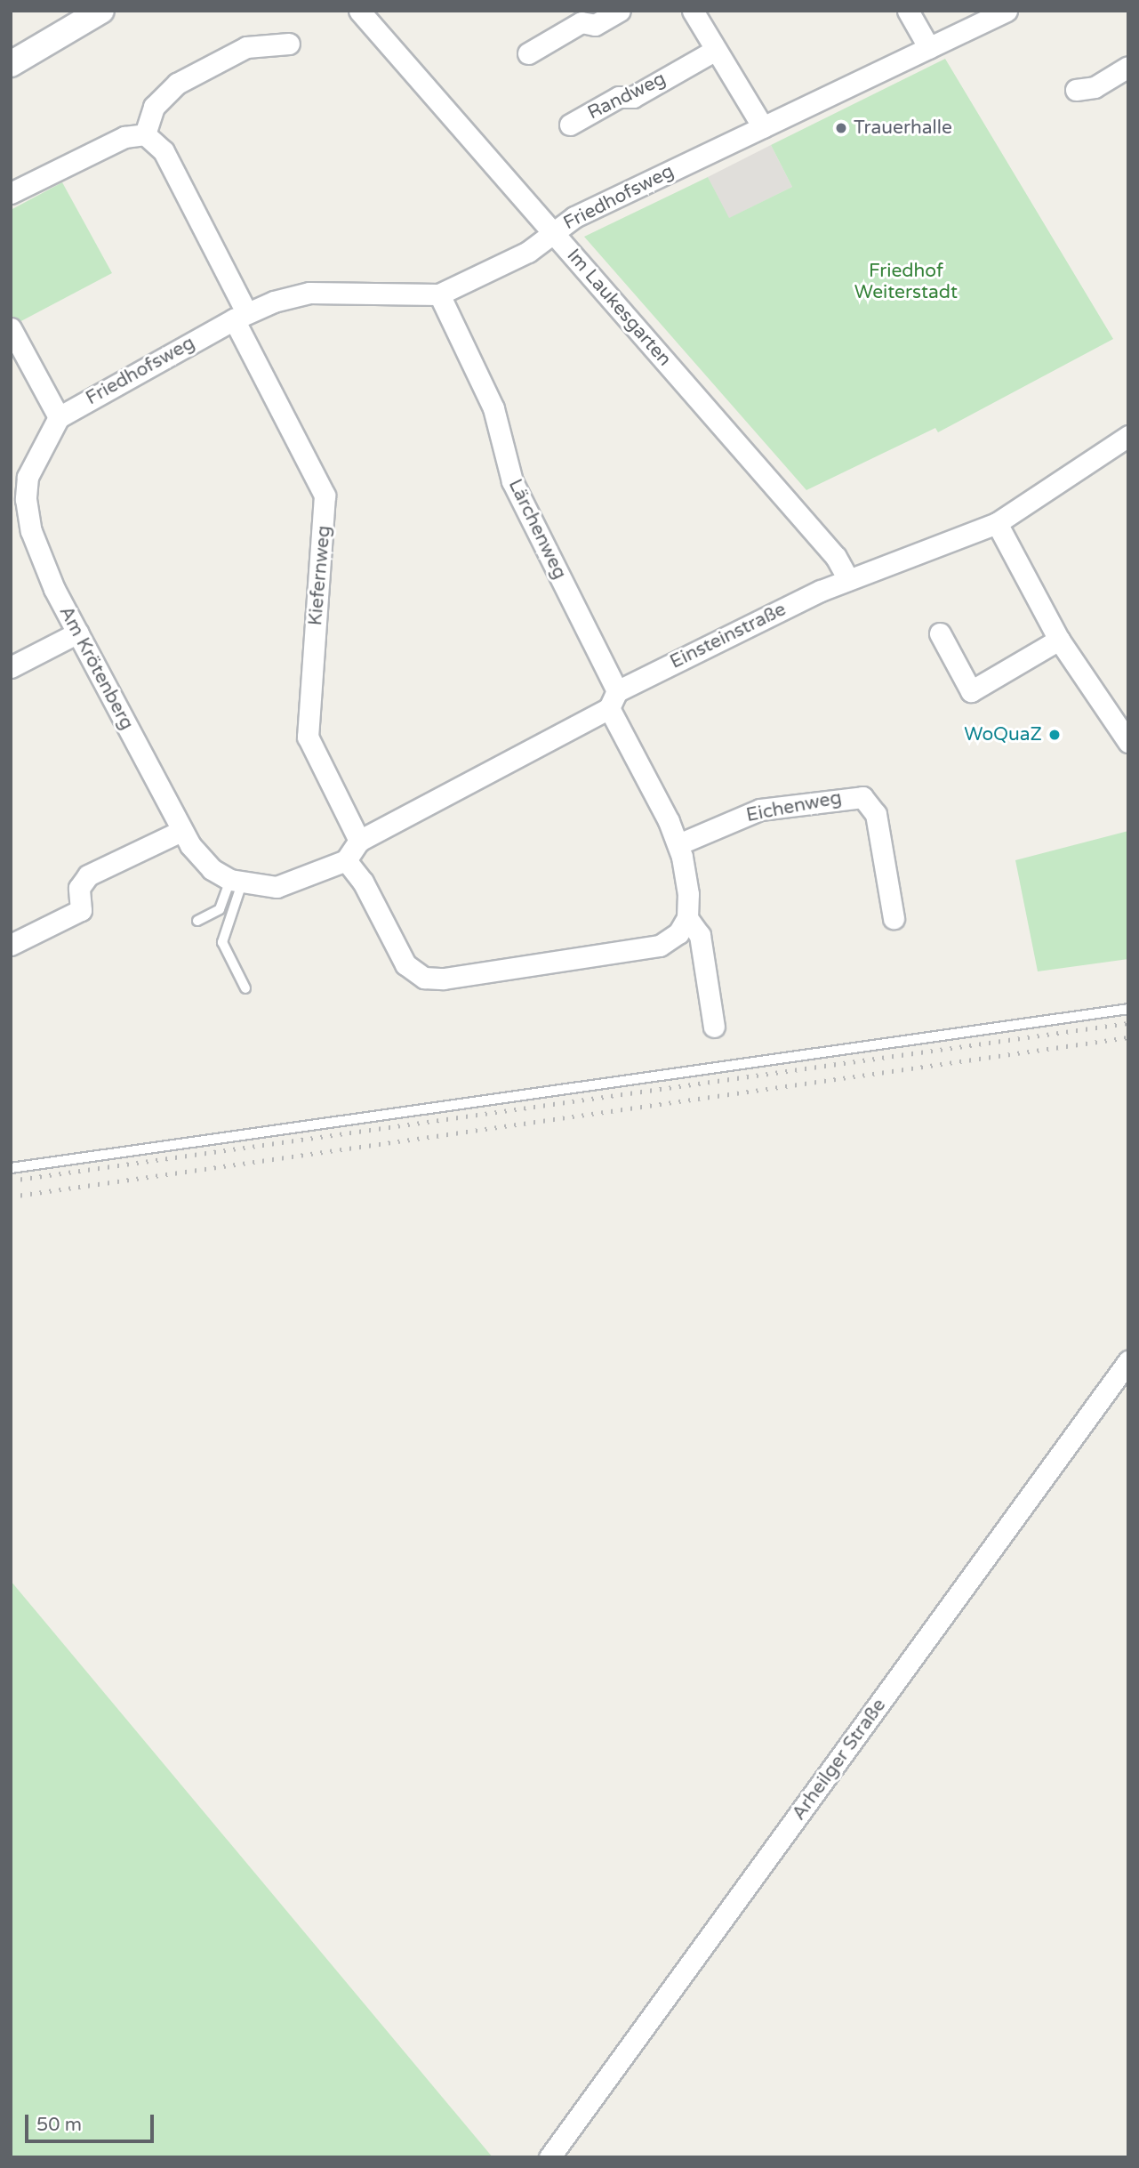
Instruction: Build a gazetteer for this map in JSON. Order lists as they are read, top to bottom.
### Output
{
  "streets": {
    "street": [
      "Randweg",
      "Friedhofsweg",
      "Im Laukesgarten",
      "Lärchenweg",
      "Kiefernweg",
      "Einsteinstraße",
      "Am Krötenberg",
      "Eichenweg",
      "Arheilger Straße"
    ]
  },
  "crossings": [
    ["Friedhofsweg", "Im Laukesgarten"],
    ["Friedhofsweg", "Lärchenweg"],
    ["Friedhofsweg", "Kiefernweg"],
    ["Friedhofsweg", "Am Krötenberg"],
    ["Im Laukesgarten", "Einsteinstraße"],
    ["Lärchenweg", "Einsteinstraße"],
    ["Lärchenweg", "Eichenweg"],
    ["Kiefernweg", "Einsteinstraße"],
    ["Einsteinstraße", "Am Krötenberg"]
  ],
  "parks": ["Friedhof Weiterstadt"],
  "places": ["Trauerhalle", "WoQuaZ"],
  "scale_bar": "50 m"
}
